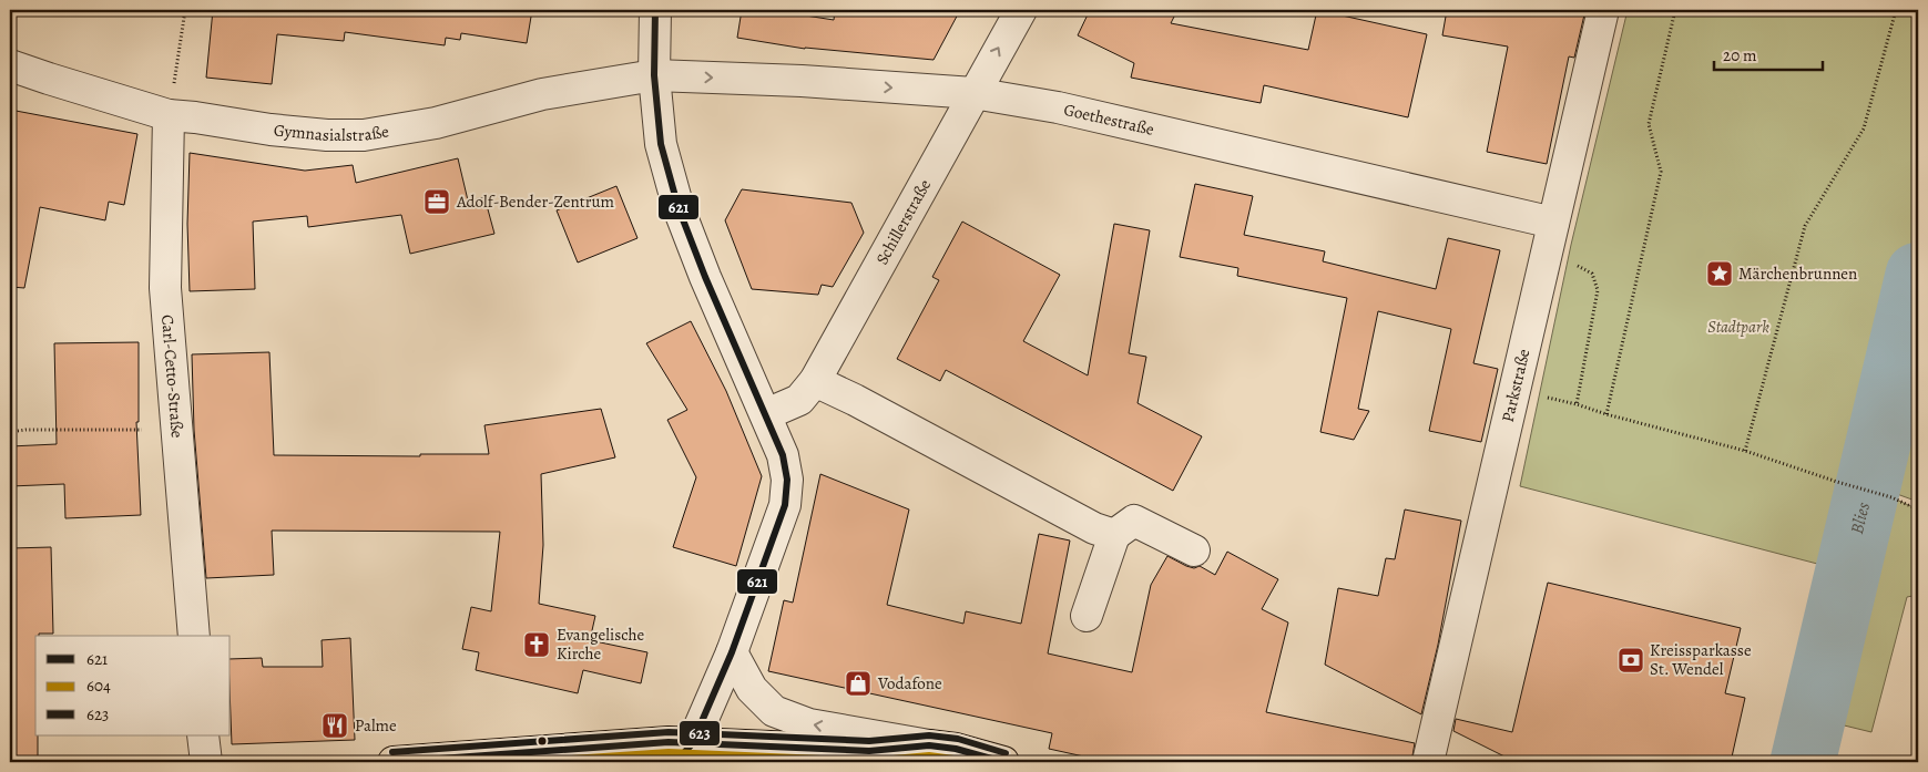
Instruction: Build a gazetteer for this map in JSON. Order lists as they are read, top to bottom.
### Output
{
  "streets": {
    "street": [
      "Goethestraße",
      "Gymnasialstraße",
      "Schillerstraße",
      "Carl-Cetto-Straße",
      "Parkstraße"
    ]
  },
  "crossings": [
    ["Goethestraße", "Gymnasialstraße"],
    ["Goethestraße", "Schillerstraße"],
    ["Goethestraße", "Parkstraße"],
    ["Gymnasialstraße", "Carl-Cetto-Straße"]
  ],
  "water": ["Blies"],
  "parks": ["Stadtpark"],
  "places": {
    "office": ["Adolf-Bender-Zentrum"],
    "place": ["Märchenbrunnen"],
    "church": ["Evangelische Kirche"],
    "bank": ["Kreissparkasse St. Wendel"],
    "shop": ["Vodafone"],
    "restaurant": ["Palme"]
  },
  "lines": ["transit line 621", "transit line 623", "transit line 604"],
  "legend": ["621", "604", "623"],
  "scale_bar": "20 m"
}
